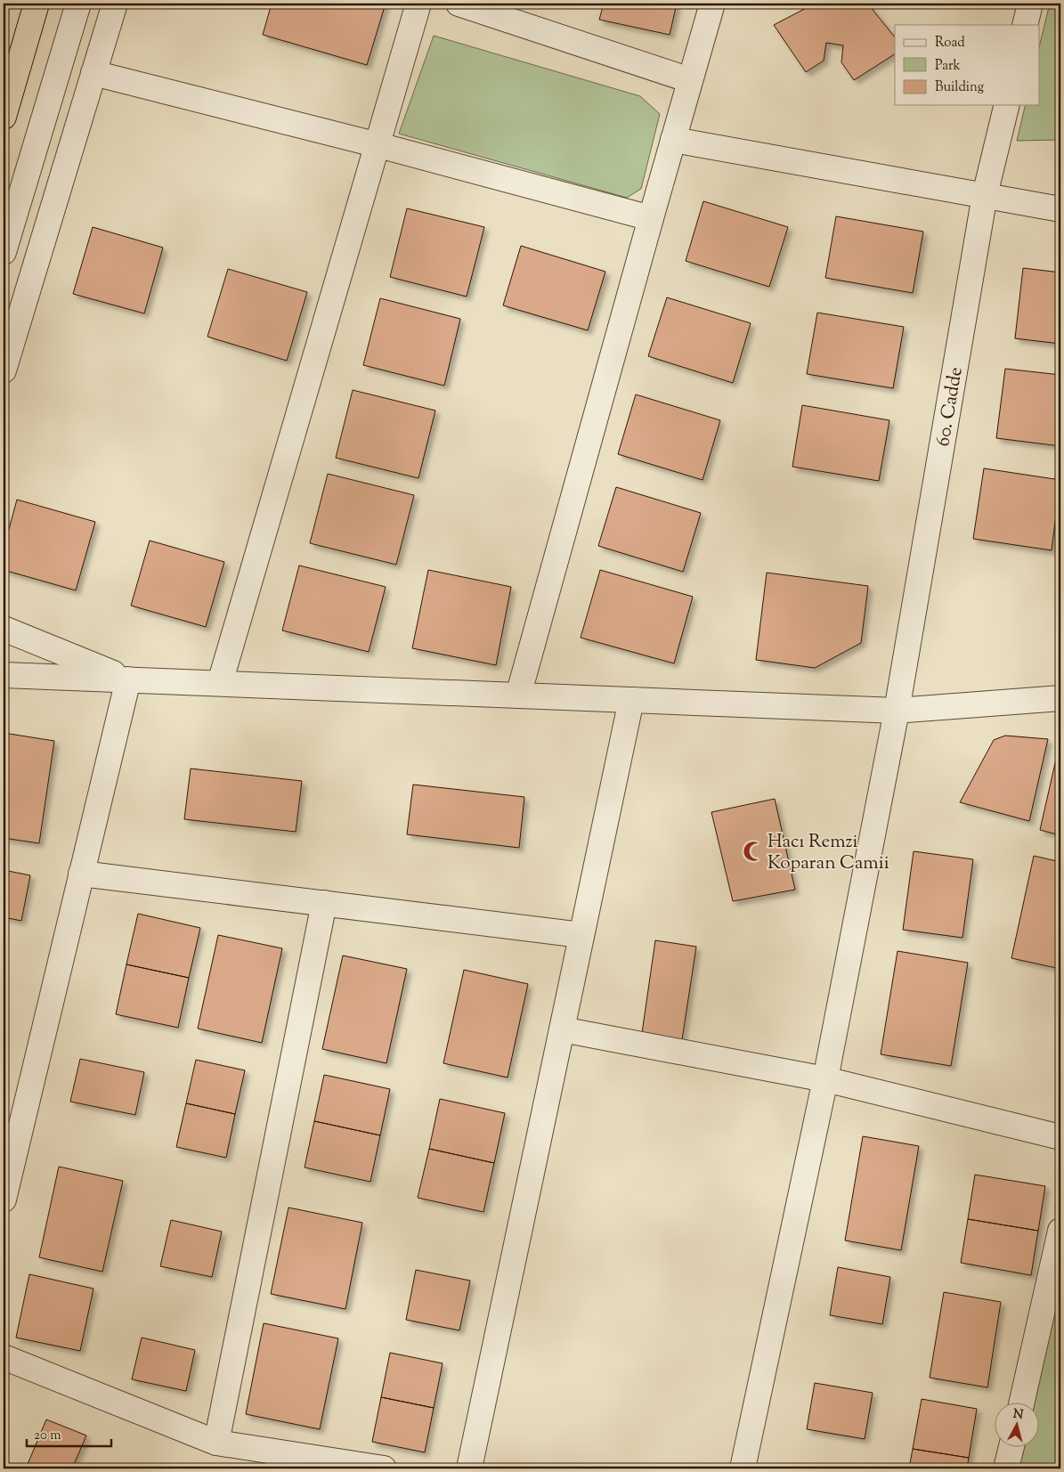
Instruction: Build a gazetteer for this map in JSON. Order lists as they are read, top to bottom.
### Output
{
  "streets": {
    "street": ["60. Cadde"]
  },
  "places": {
    "mosque": ["Hacı Remzi Koparan Camii"]
  },
  "legend": ["Road", "Park", "Building"],
  "scale_bar": "20 m",
  "north": "top"
}
